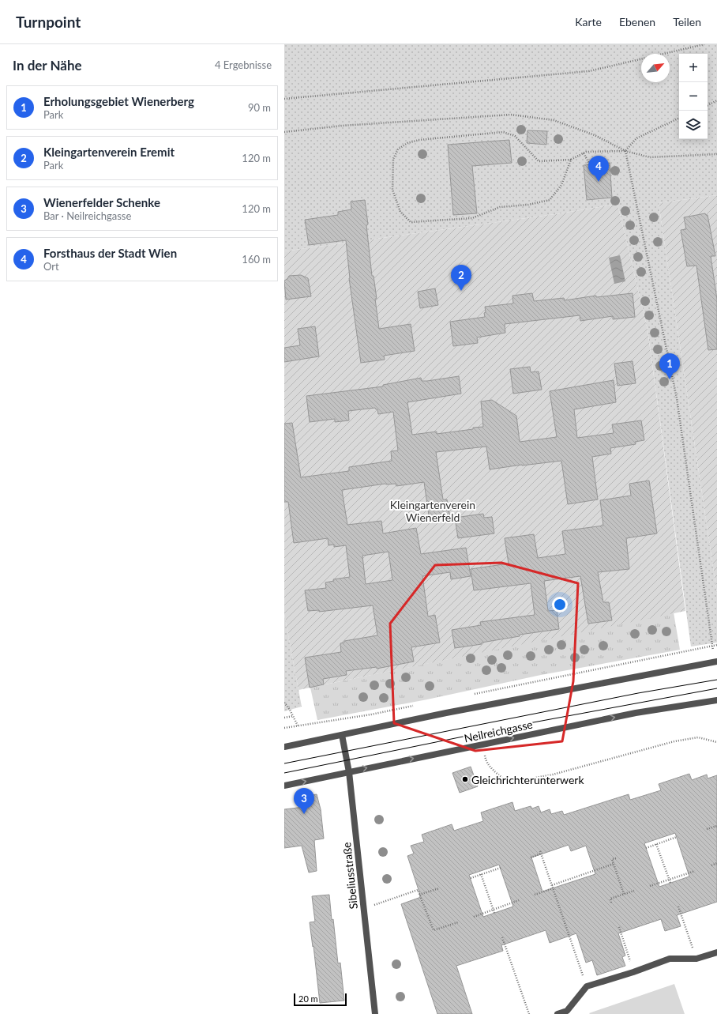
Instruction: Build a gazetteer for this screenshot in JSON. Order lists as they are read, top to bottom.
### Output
{
  "streets": {
    "street": ["Neilreichgasse", "Sibeliusstraße"]
  },
  "crossings": [
    ["Neilreichgasse", "Sibeliusstraße"]
  ],
  "parks": ["Kleingartenverein Wienerfeld"],
  "places": ["Gleichrichterunterwerk"],
  "scale_bar": "20 m",
  "north": "top right",
  "page": {
    "header": "Turnpoint",
    "nav": ["Karte", "Ebenen", "Teilen"],
    "heading": ["In der Nähe", "4 Ergebnisse"],
    "map_buttons": ["+", "−"],
    "list": [
      {
        "mark": "1",
        "name": "Erholungsgebiet Wienerberg",
        "note": "Park",
        "value": "90 m"
      },
      {
        "mark": "2",
        "name": "Kleingartenverein Eremit",
        "note": "Park",
        "value": "120 m"
      },
      {
        "mark": "3",
        "name": "Wienerfelder Schenke",
        "note": "Bar · Neilreichgasse",
        "value": "120 m"
      },
      {
        "mark": "4",
        "name": "Forsthaus der Stadt Wien",
        "note": "Ort",
        "value": "160 m"
      }
    ],
    "pins": [
      "4",
      "2",
      "1",
      "3"
    ],
    "scale": "20 m"
  }
}
